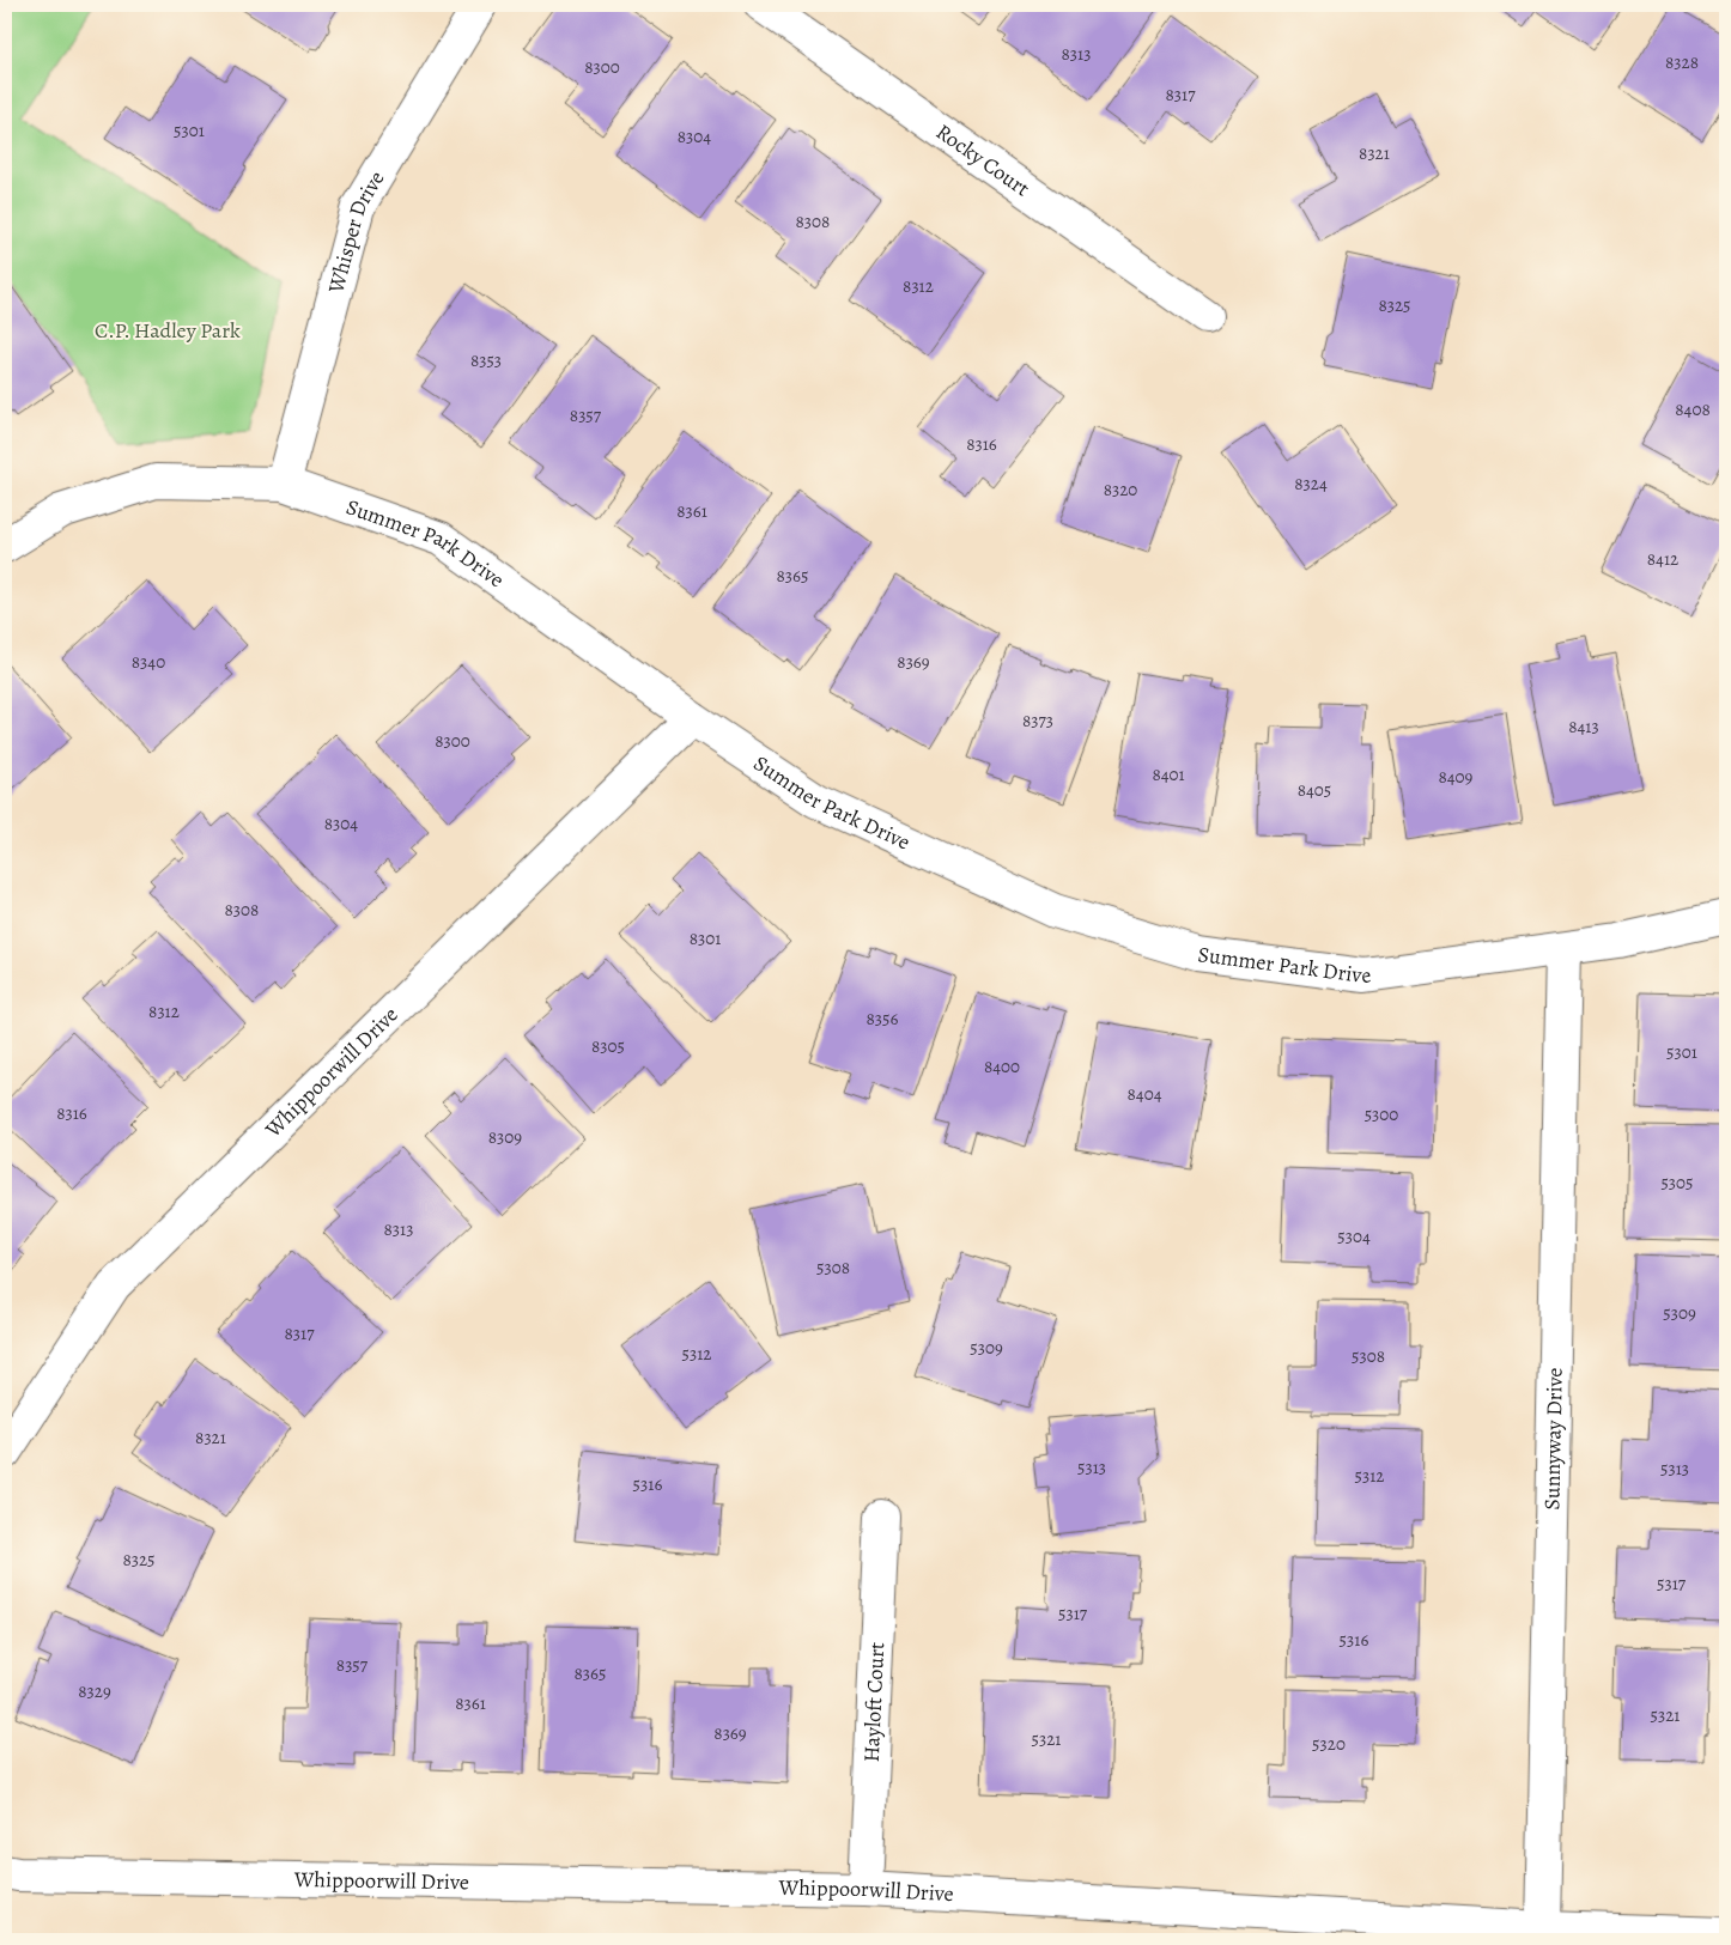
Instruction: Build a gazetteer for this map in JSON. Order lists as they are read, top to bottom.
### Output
{
  "streets": {
    "street": [
      "Rocky Court",
      "Whisper Drive",
      "Summer Park Drive",
      "Whippoorwill Drive",
      "Sunnyway Drive",
      "Hayloft Court"
    ]
  },
  "crossings": [
    ["Whisper Drive", "Summer Park Drive"],
    ["Summer Park Drive", "Whippoorwill Drive"],
    ["Summer Park Drive", "Sunnyway Drive"],
    ["Whippoorwill Drive", "Sunnyway Drive"],
    ["Whippoorwill Drive", "Hayloft Court"]
  ],
  "parks": ["C.P. Hadley Park"],
  "house_numbers": [
    "8313",
    "8328",
    "8300",
    "8317",
    "5301",
    "8304",
    "8321",
    "8308",
    "8312",
    "8325",
    "8353",
    "8408",
    "8357",
    "8316",
    "8324",
    "8320",
    "8361",
    "8412",
    "8365",
    "8340",
    "8369",
    "8373",
    "8413",
    "8300",
    "8401",
    "8409",
    "8405",
    "8304",
    "8308",
    "8301",
    "8312",
    "8356",
    "8305",
    "5301",
    "8400",
    "8404",
    "8316",
    "5300",
    "8309",
    "5305",
    "8313",
    "5304",
    "5308",
    "5309",
    "8317",
    "5309",
    "5312",
    "5308",
    "8321",
    "5313",
    "5313",
    "5312",
    "5316",
    "8325",
    "5317",
    "5317",
    "5316",
    "8357",
    "8365",
    "8329",
    "8361",
    "5321",
    "8369",
    "5321",
    "5320"
  ]
}
